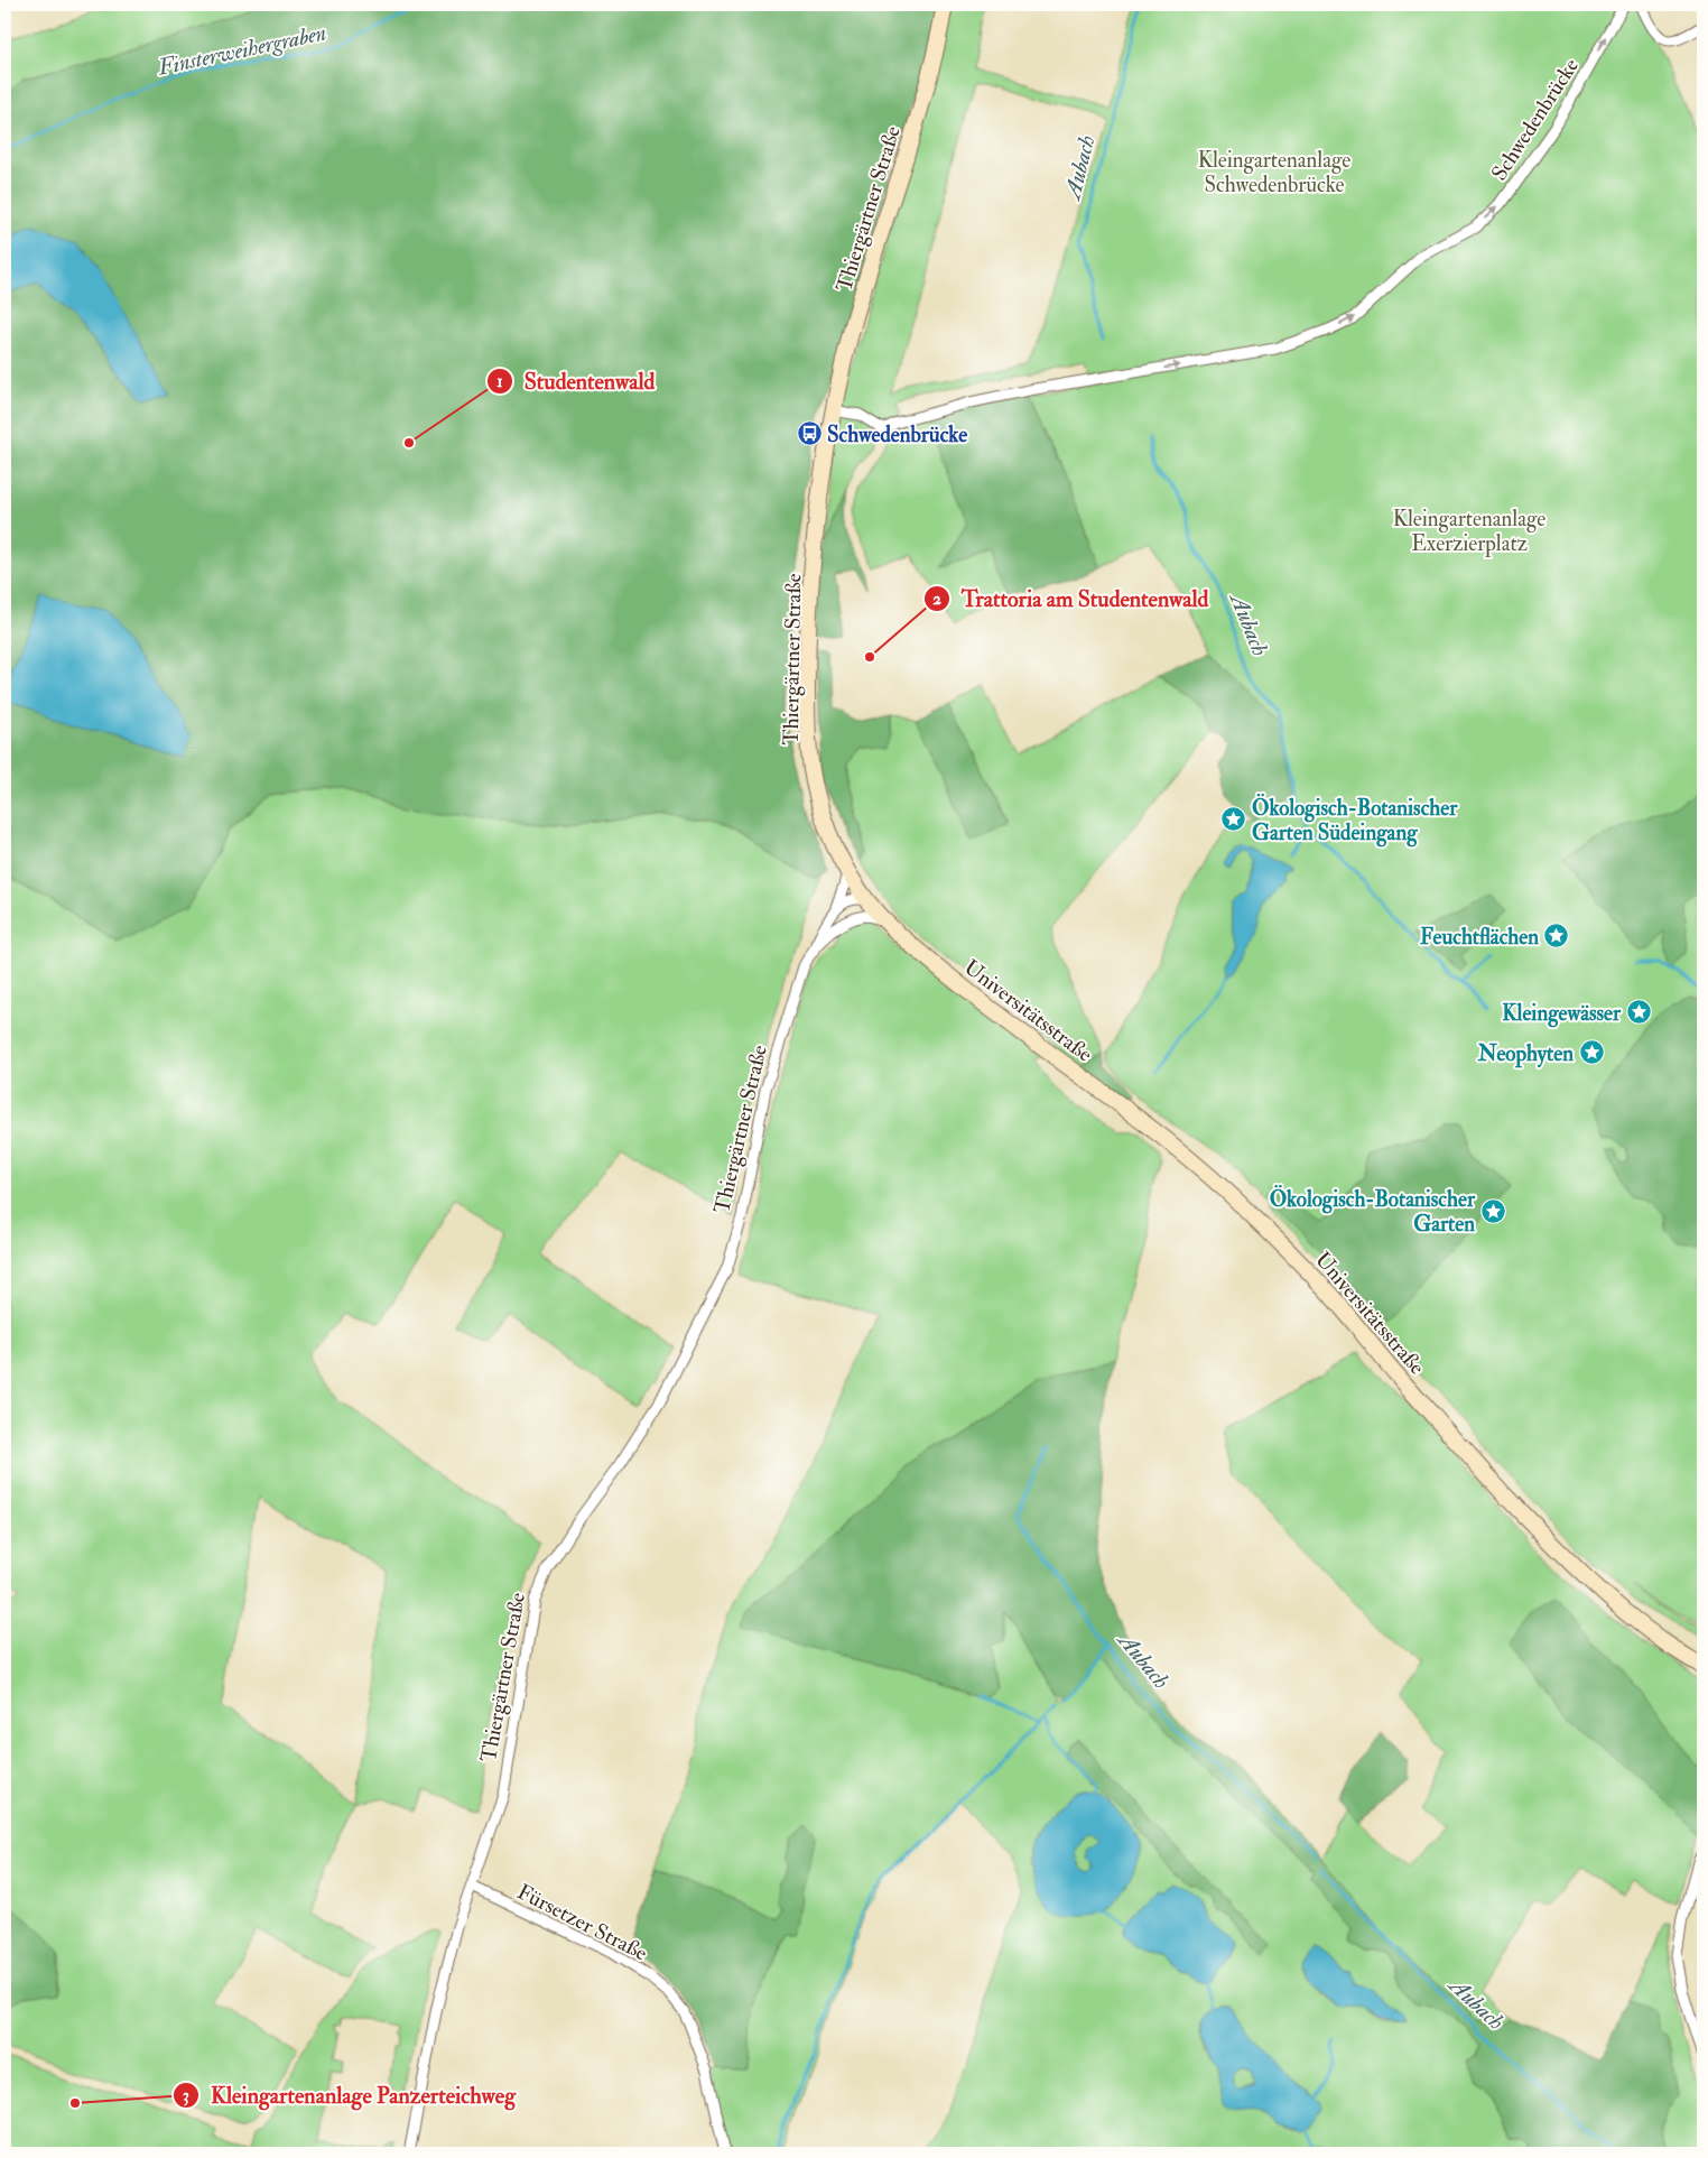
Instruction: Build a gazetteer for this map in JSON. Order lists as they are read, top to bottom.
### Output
{
  "streets": {
    "main road": ["Thiergärtner Straße", "Universitätsstraße"],
    "street": ["Schwedenbrücke", "Fürsetzer Straße"]
  },
  "crossings": [
    ["Schwedenbrücke", "Thiergärtner Straße"],
    ["Thiergärtner Straße", "Universitätsstraße"],
    ["Thiergärtner Straße", "Fürsetzer Straße"]
  ],
  "one_way": ["Schwedenbrücke"],
  "water": ["Finsterweihergraben", "Aubach"],
  "parks": ["Kleingartenanlage Schwedenbrücke", "Kleingartenanlage Exerzierplatz"],
  "places": {
    "bus stop": ["Schwedenbrücke"],
    "other": ["Studentenwald", "Trattoria am Studentenwald", "Kleingartenanlage Panzerteichweg"],
    "place": [
      "Ökologisch-Botanischer Garten Südeingang",
      "Feuchtflächen",
      "Kleingewässer",
      "Neophyten",
      "Ökologisch-Botanischer Garten"
    ]
  }
}
